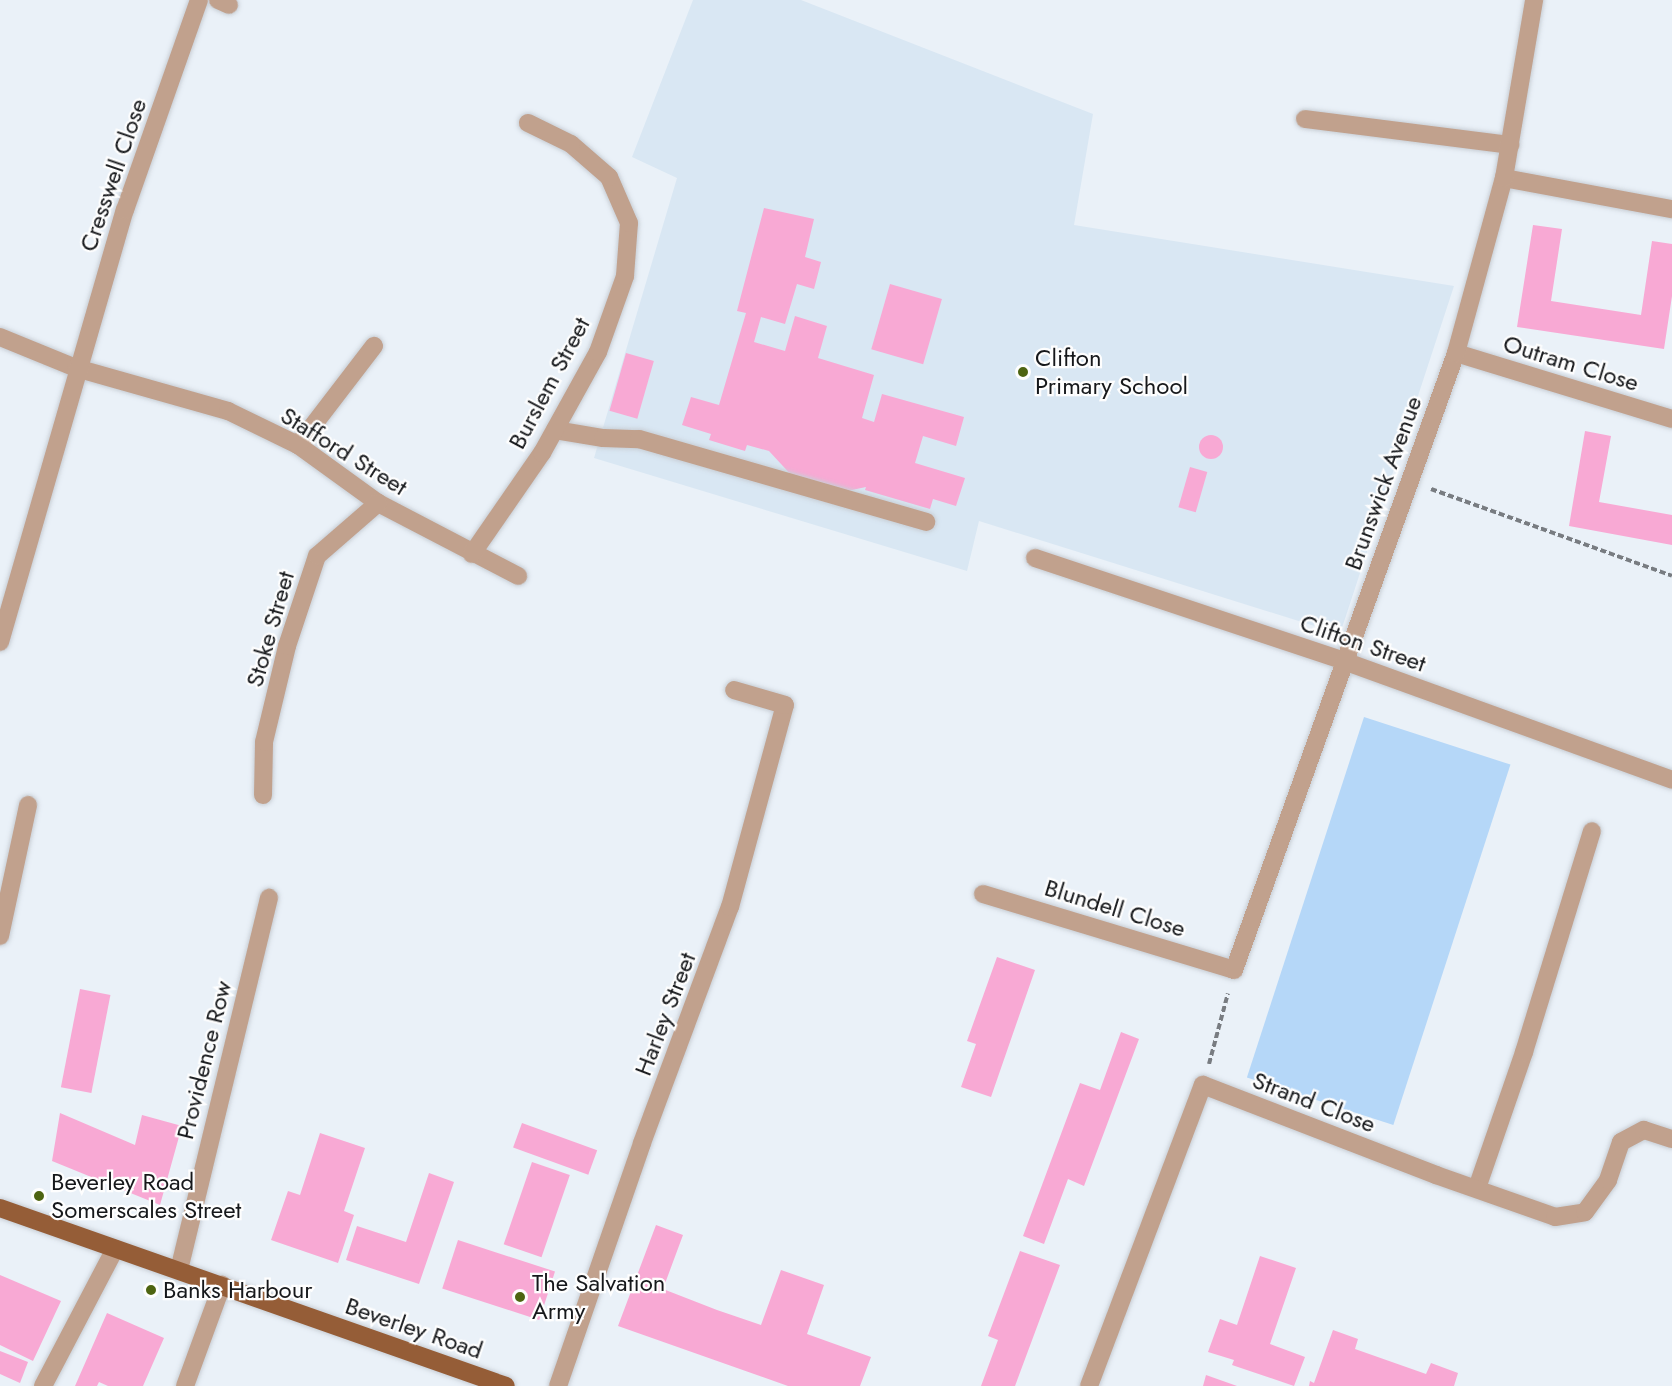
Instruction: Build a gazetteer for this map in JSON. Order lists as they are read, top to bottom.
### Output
{
  "streets": {
    "main road": ["Beverley Road"],
    "street": [
      "Cresswell Close",
      "Outram Close",
      "Burslem Street",
      "Stafford Street",
      "Brunswick Avenue",
      "Stoke Street",
      "Clifton Street",
      "Blundell Close",
      "Harley Street",
      "Providence Row",
      "Strand Close"
    ]
  },
  "crossings": [
    ["Cresswell Close", "Stafford Street"],
    ["Outram Close", "Brunswick Avenue"],
    ["Burslem Street", "Stafford Street"],
    ["Stafford Street", "Stoke Street"],
    ["Brunswick Avenue", "Clifton Street"],
    ["Brunswick Avenue", "Blundell Close"],
    ["Providence Row", "Beverley Road"]
  ],
  "places": [
    "Clifton Primary School",
    "Beverley Road Somerscales Street",
    "Banks Harbour",
    "The Salvation Army"
  ]
}
